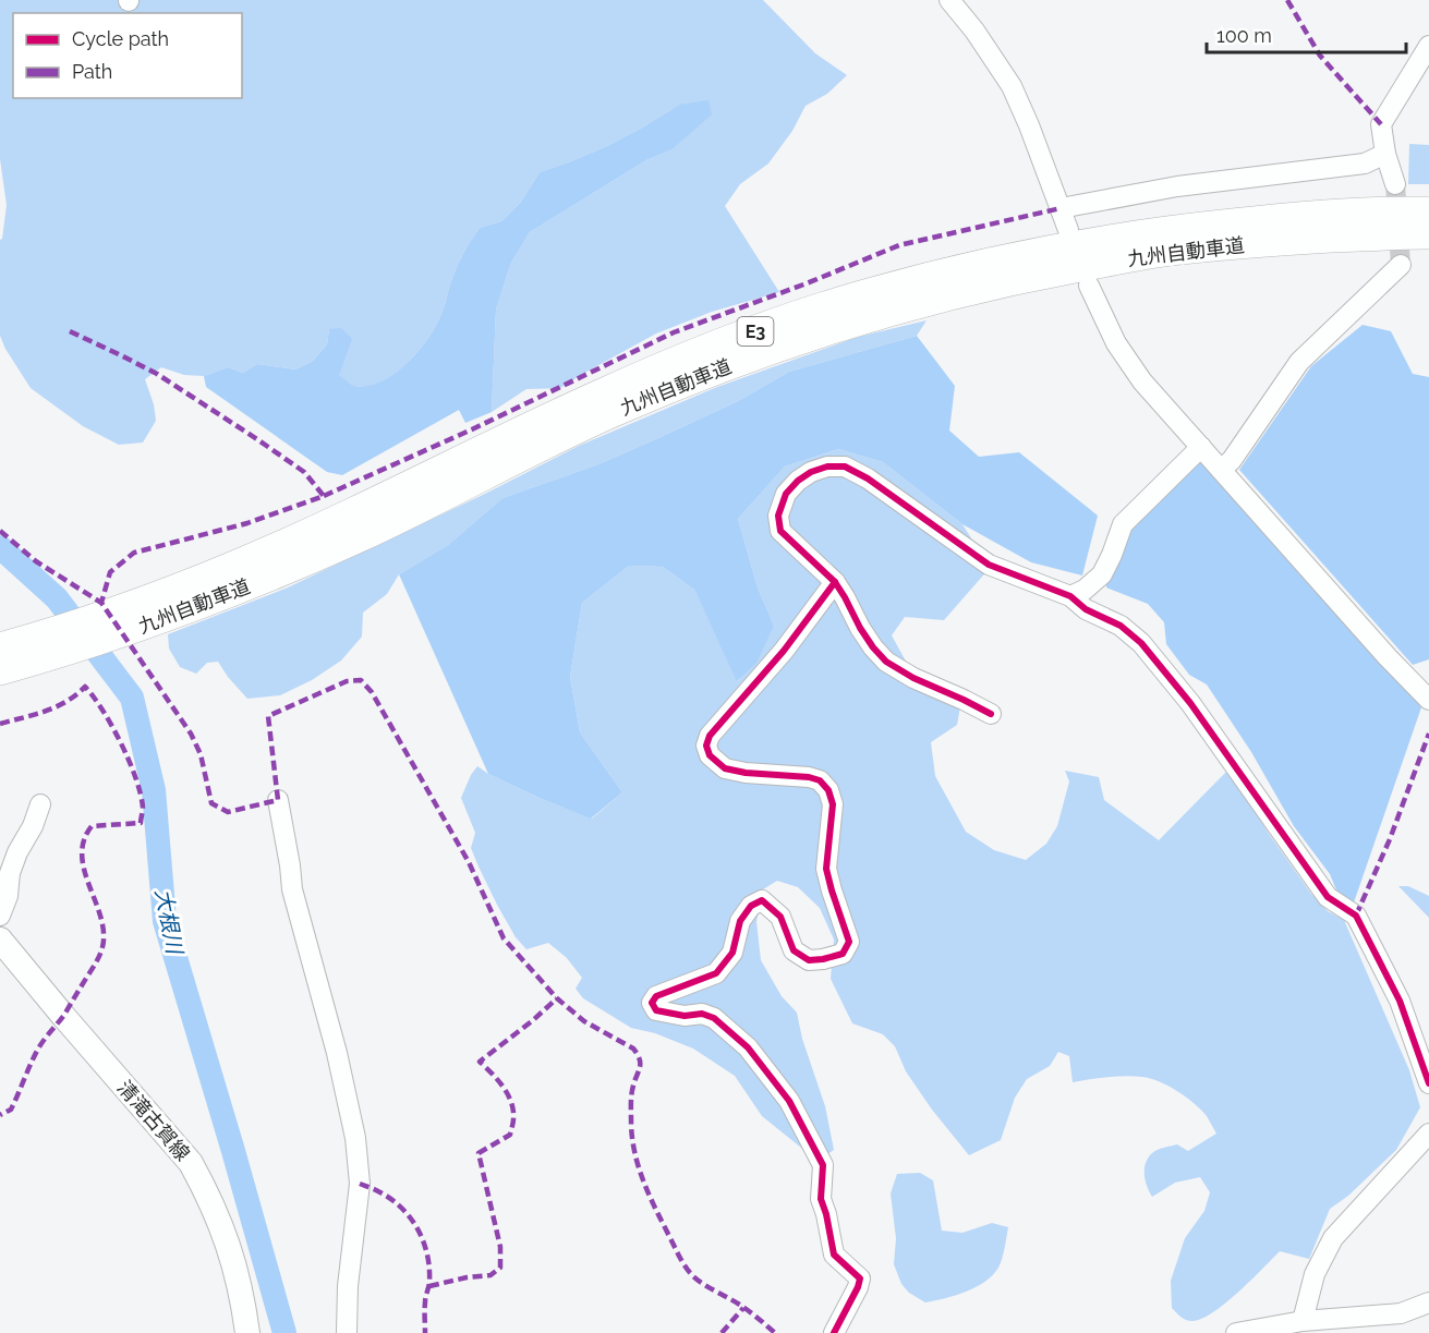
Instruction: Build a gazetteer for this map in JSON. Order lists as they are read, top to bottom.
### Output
{
  "streets": {
    "highway": ["九州自動車道", "E3"],
    "main road": ["清滝古賀線"]
  },
  "water": ["大根川"],
  "legend": ["Cycle path", "Path"],
  "scale_bar": "100 m"
}
